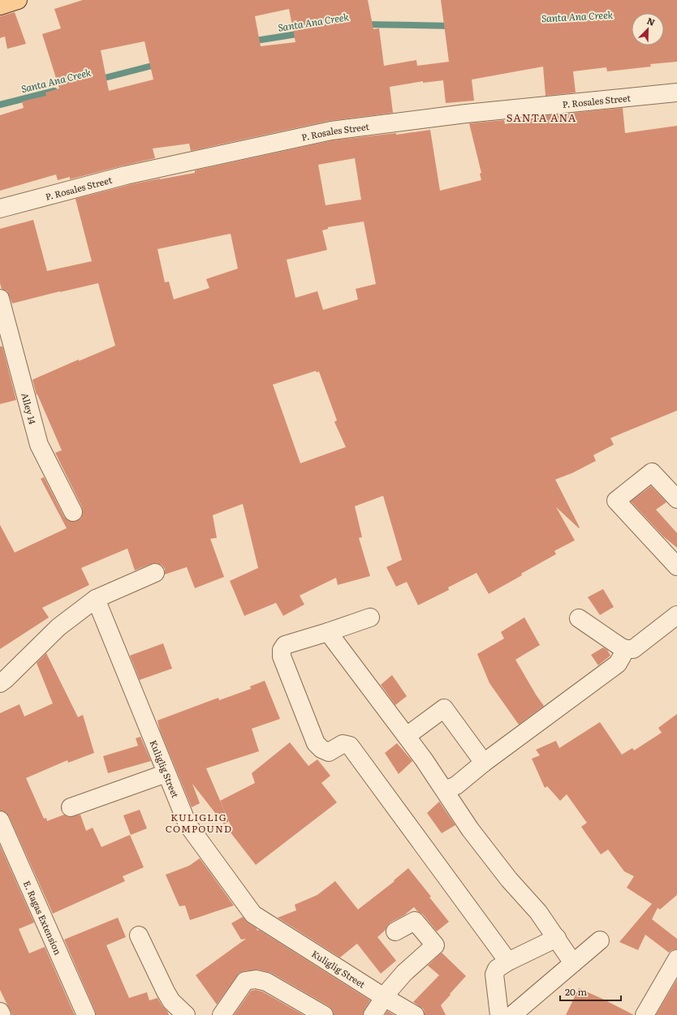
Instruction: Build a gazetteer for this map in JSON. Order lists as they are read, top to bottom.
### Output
{
  "streets": {
    "street": [
      "P. Rosales Street",
      "Alley 14",
      "Kuliglig Street",
      "E. Ragas Extension"
    ]
  },
  "districts": ["SANTA ANA", "KULIGLIG COMPOUND"],
  "water": ["Santa Ana Creek"],
  "scale_bar": "20 m",
  "north": "top right"
}
